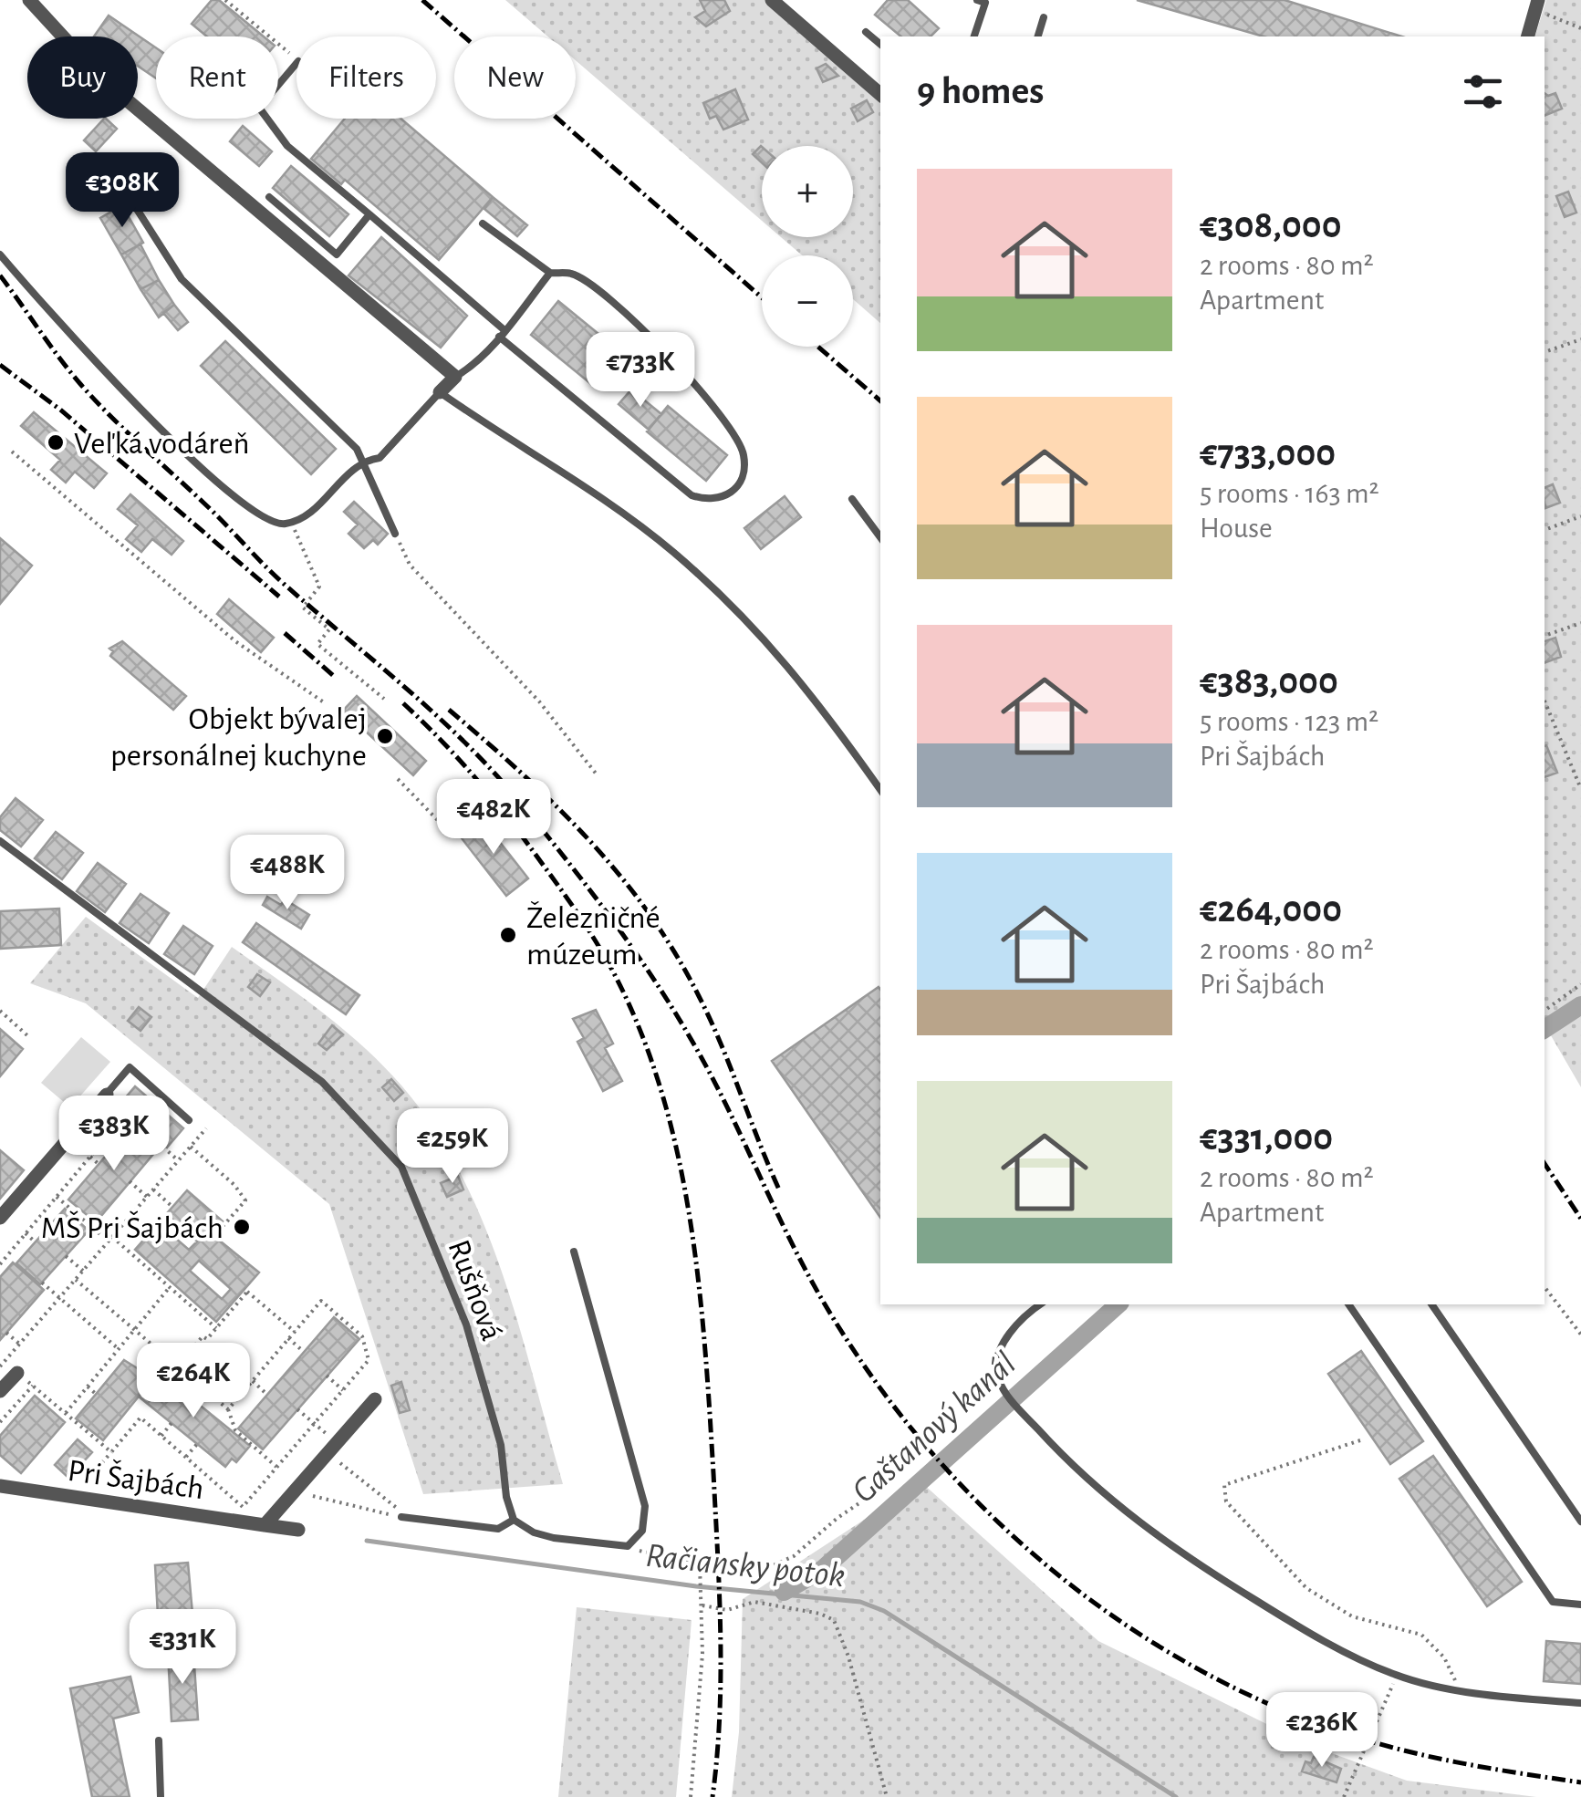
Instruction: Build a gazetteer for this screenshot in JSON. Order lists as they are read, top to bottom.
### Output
{
  "streets": {
    "street": ["Pri Šajbách"],
    "lane": ["Rušňová"]
  },
  "water": ["Gaštanový kanál", "Račiansky potok"],
  "places": [
    "Veľká vodáreň",
    "Objekt bývalej personálnej kuchyne",
    "Železničné múzeum",
    "MŠ Pri Šajbách"
  ],
  "page": {
    "chip": [
      "Buy",
      "Rent",
      "Filters",
      "New"
    ],
    "heading": "9 homes",
    "map_buttons": ["+", "−"],
    "list": [
      {
        "name": "€308,000",
        "note": "2 rooms · 80 m² · Apartment"
      },
      {
        "name": "€733,000",
        "note": "5 rooms · 163 m² · House"
      },
      {
        "name": "€383,000",
        "note": "5 rooms · 123 m² · Pri Šajbách"
      },
      {
        "name": "€264,000",
        "note": "2 rooms · 80 m² · Pri Šajbách"
      },
      {
        "name": "€331,000",
        "note": "2 rooms · 80 m² · Apartment"
      }
    ],
    "price": [
      "€308K",
      "€733K",
      "€482K",
      "€488K",
      "€383K",
      "€259K",
      "€264K",
      "€331K",
      "€236K"
    ]
  }
}
